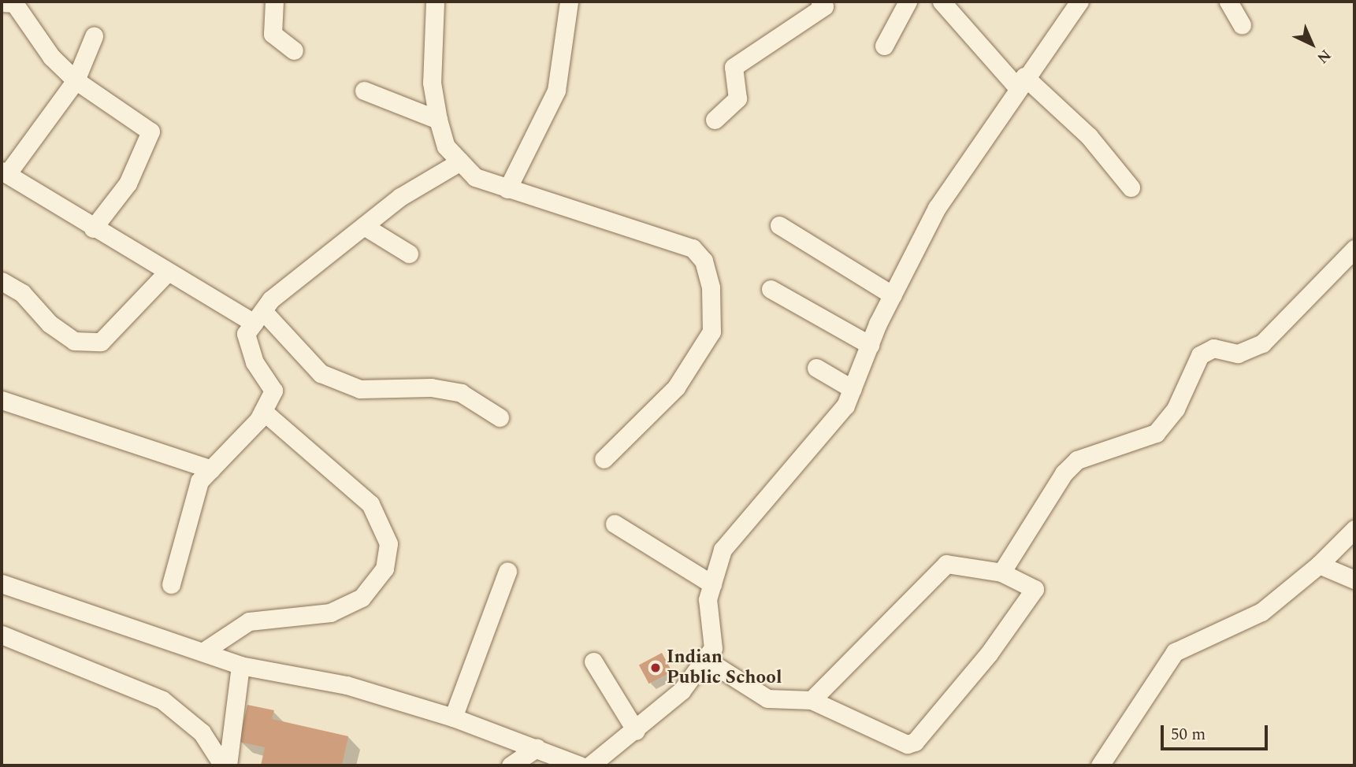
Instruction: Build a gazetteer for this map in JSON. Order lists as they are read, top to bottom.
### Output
{
  "places": ["Indian Public School"],
  "scale_bar": "50 m",
  "north": "bottom right"
}
